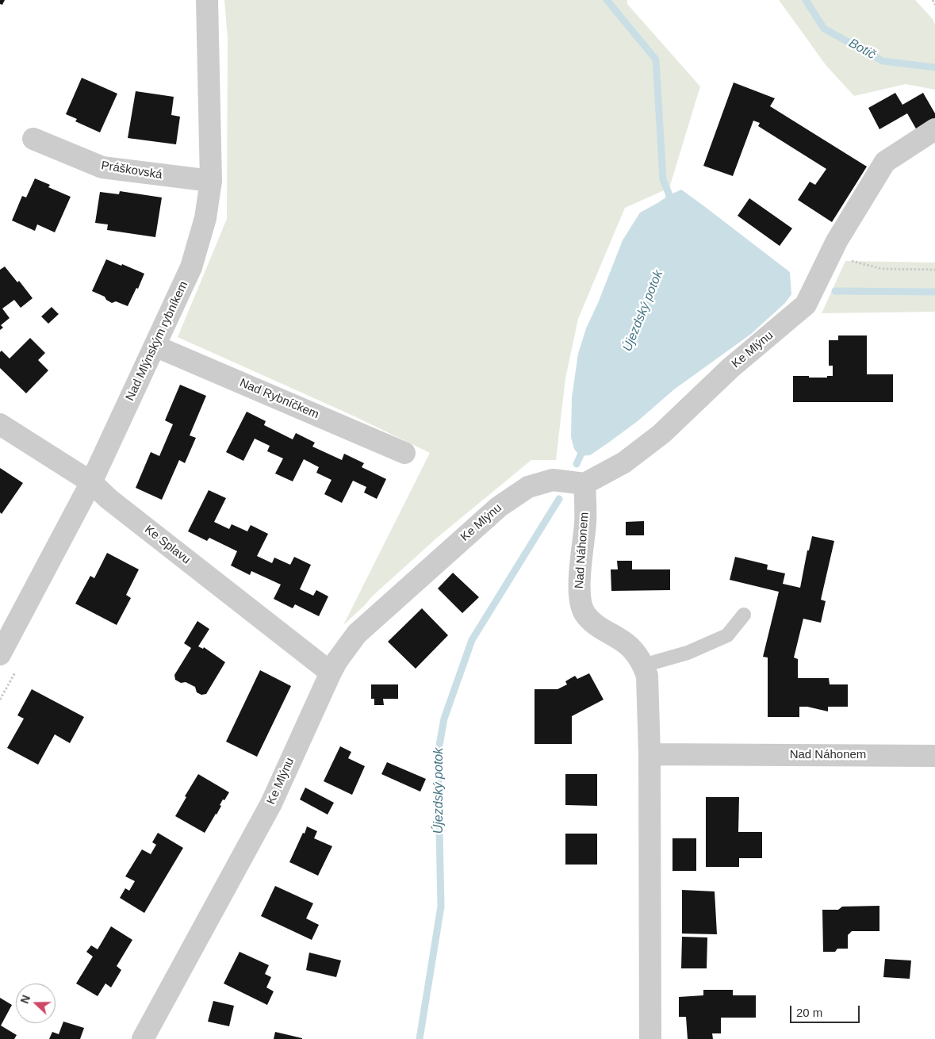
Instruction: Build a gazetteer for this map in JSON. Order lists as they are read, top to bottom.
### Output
{
  "streets": {
    "street": [
      "Práškovská",
      "Nad Mlýnským rybníkem",
      "Ke Mlýnu",
      "Nad Rybníčkem",
      "Ke Splavu",
      "Nad Náhonem"
    ]
  },
  "crossings": [
    ["Práškovská", "Nad Mlýnským rybníkem"],
    ["Nad Mlýnským rybníkem", "Nad Rybníčkem"],
    ["Nad Mlýnským rybníkem", "Ke Splavu"],
    ["Ke Mlýnu", "Ke Splavu"],
    ["Ke Mlýnu", "Nad Náhonem"]
  ],
  "water": ["Botič", "Újezdský potok"],
  "scale_bar": "20 m",
  "north": "left"
}
